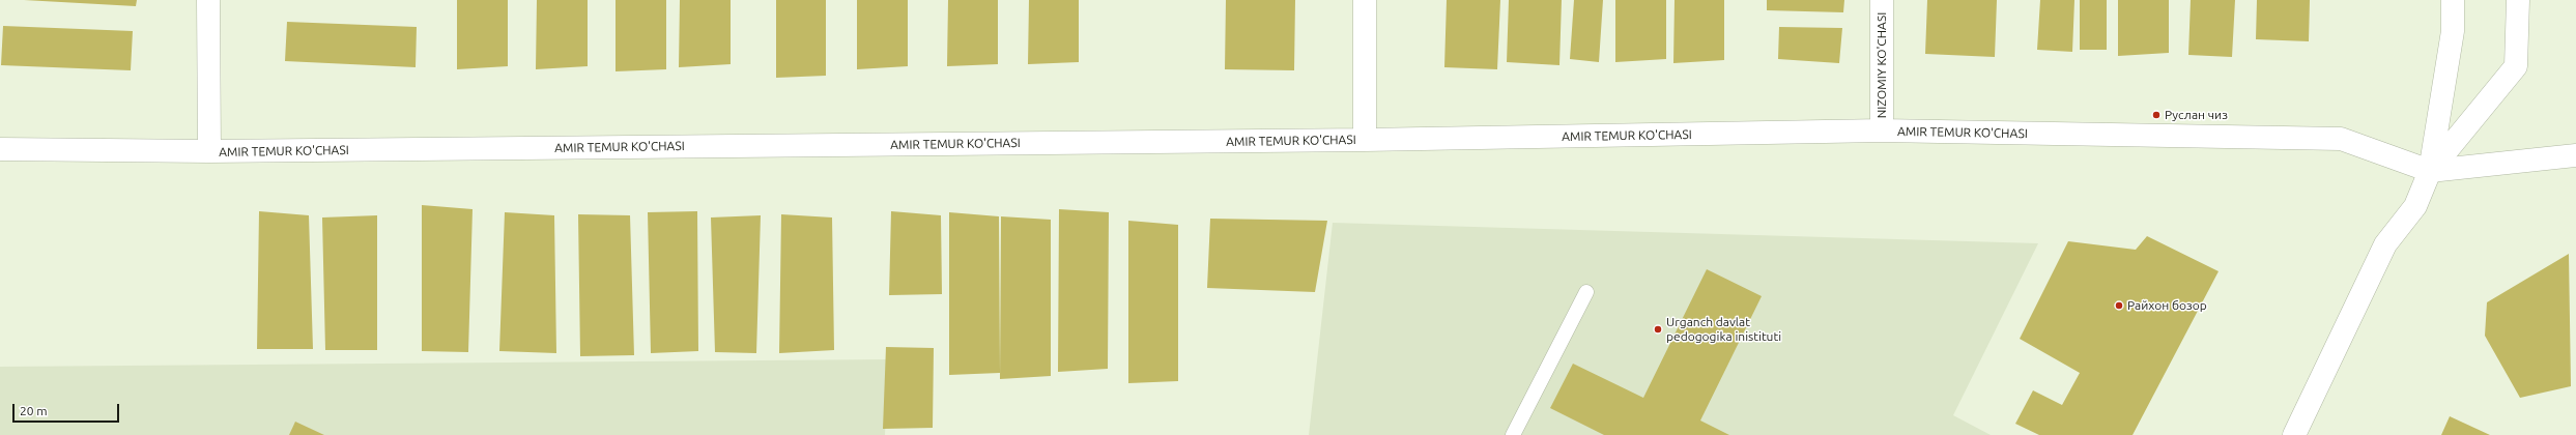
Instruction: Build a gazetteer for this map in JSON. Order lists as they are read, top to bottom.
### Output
{
  "streets": {
    "street": ["NIZOMIY KO'CHASI", "AMIR TEMUR KO'CHASI"]
  },
  "crossings": [
    ["NIZOMIY KO'CHASI", "AMIR TEMUR KO'CHASI"]
  ],
  "places": ["Руслан чиз", "Райхон бозор", "Urganch davlat pedogogika inistituti"],
  "scale_bar": "20 m"
}
